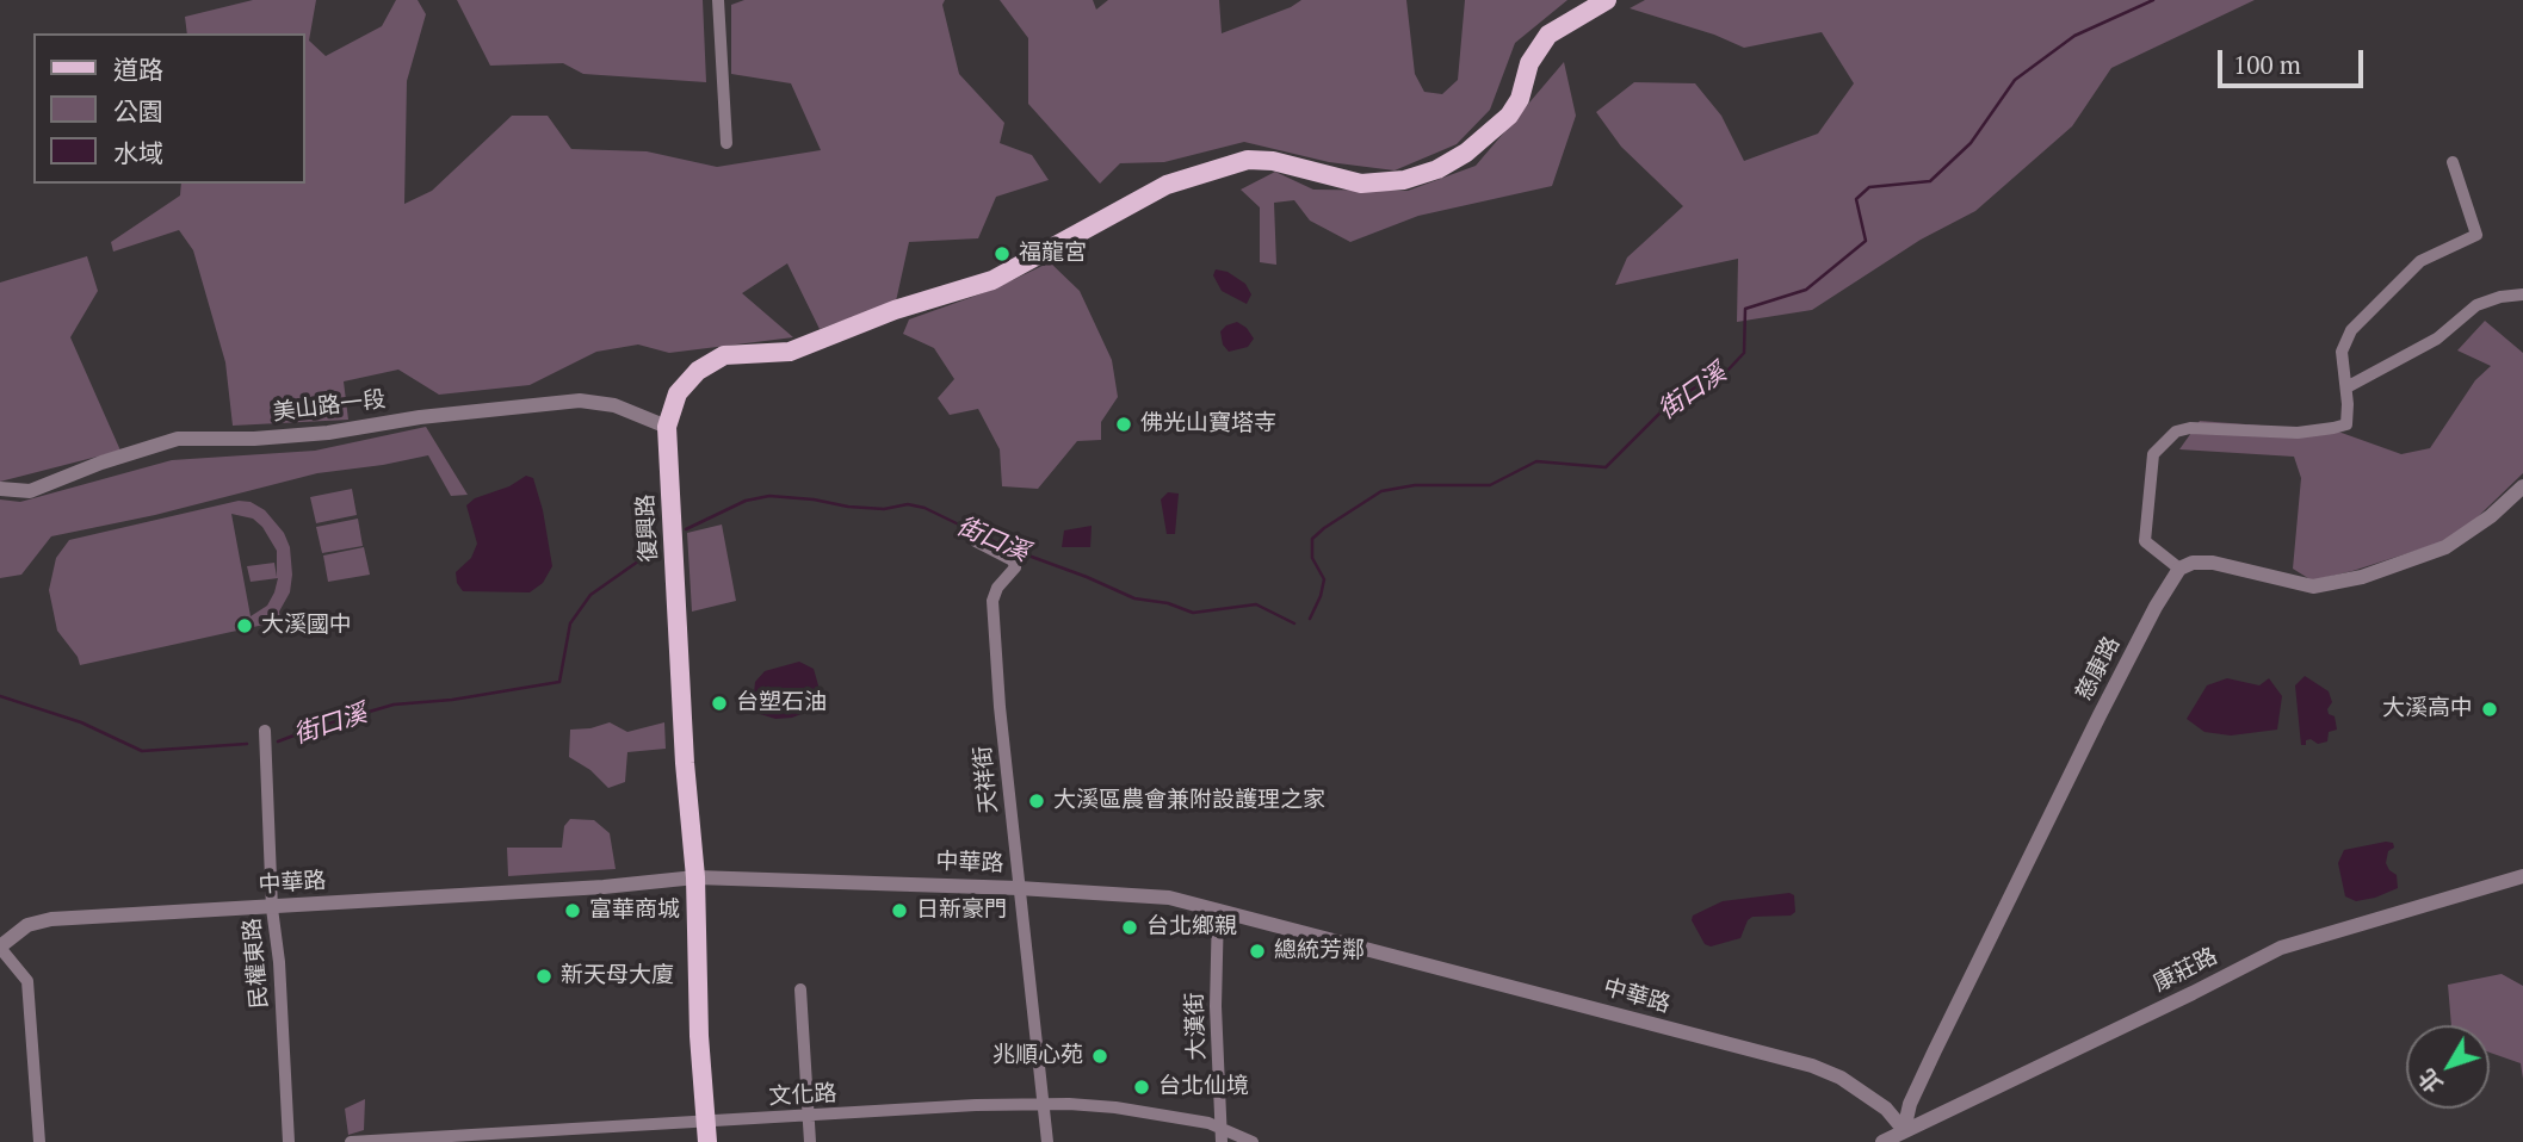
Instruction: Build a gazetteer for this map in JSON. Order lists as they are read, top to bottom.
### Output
{
  "streets": {
    "main road": ["復興路"],
    "street": [
      "美山路一段",
      "慈康路",
      "天祥街",
      "中華路",
      "民權東路",
      "康莊路",
      "大漢街",
      "文化路"
    ]
  },
  "crossings": [
    ["美山路一段", "復興路"],
    ["復興路", "中華路"],
    ["復興路", "文化路"],
    ["慈康路", "中華路"],
    ["慈康路", "康莊路"],
    ["天祥街", "中華路"],
    ["天祥街", "文化路"],
    ["中華路", "民權東路"],
    ["中華路", "康莊路"],
    ["中華路", "大漢街"],
    ["大漢街", "文化路"]
  ],
  "water": ["街口溪"],
  "places": [
    "福龍宮",
    "佛光山寶塔寺",
    "大溪國中",
    "台塑石油",
    "大溪高中",
    "大溪區農會兼附設護理之家",
    "富華商城",
    "日新豪門",
    "台北鄉親",
    "總統芳鄰",
    "新天母大廈",
    "兆順心苑",
    "台北仙境"
  ],
  "legend": ["道路", "公園", "水域"],
  "scale_bar": "100 m",
  "north": "bottom left"
}
